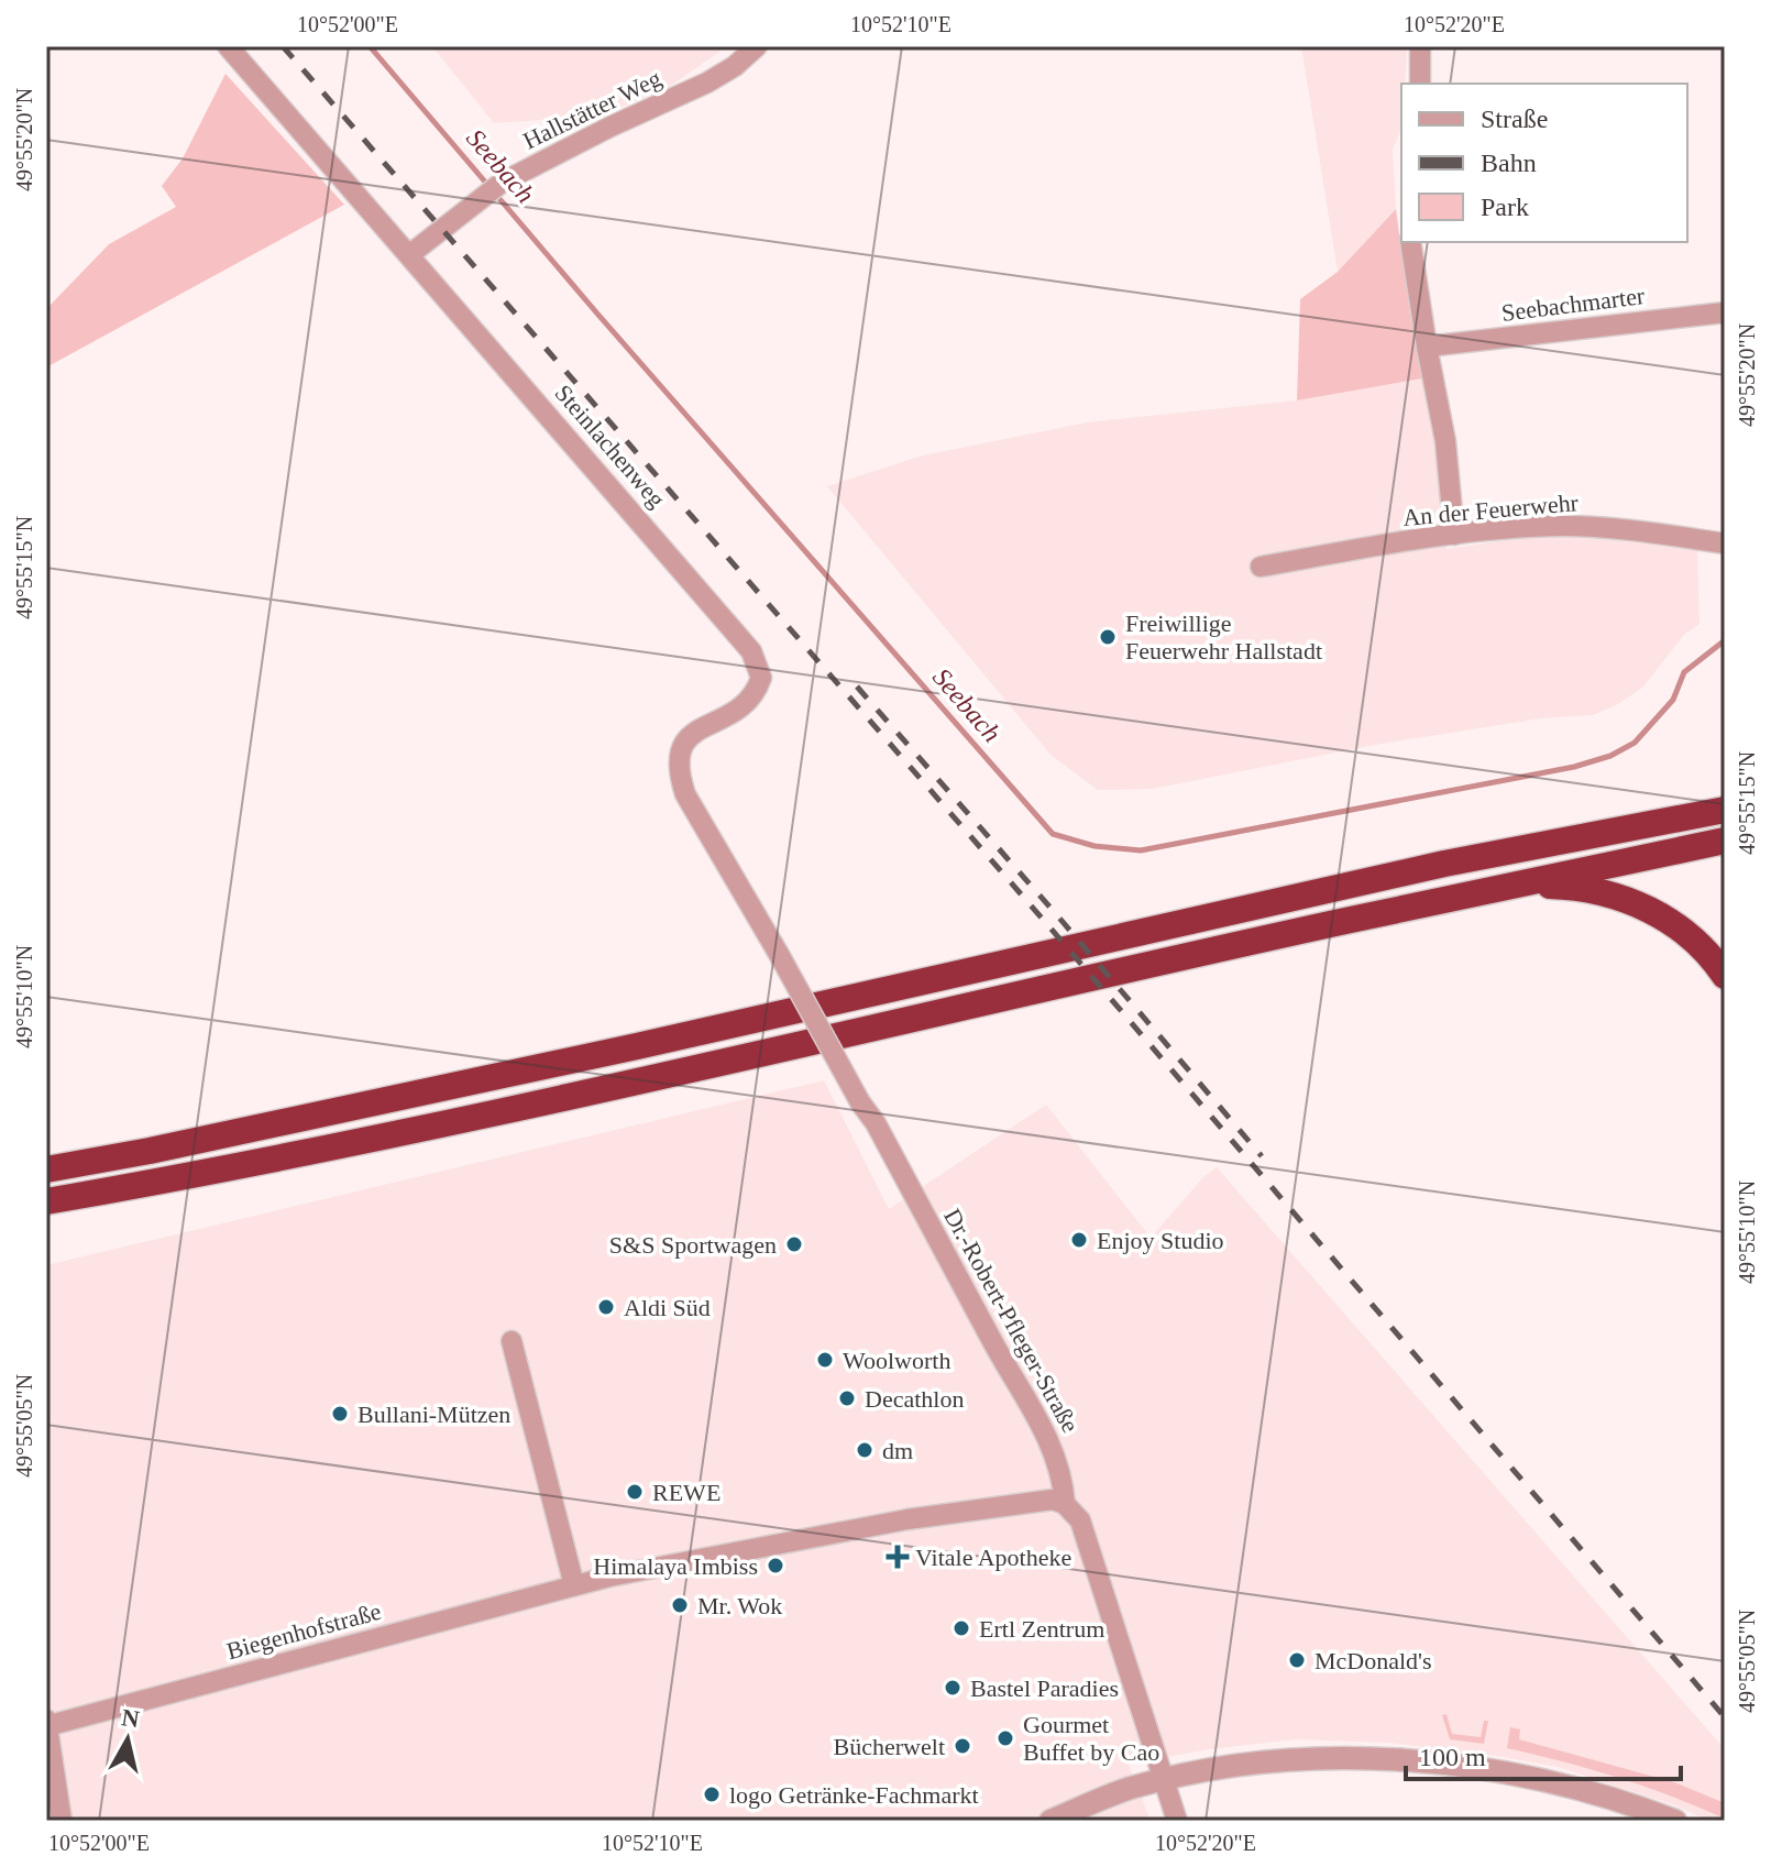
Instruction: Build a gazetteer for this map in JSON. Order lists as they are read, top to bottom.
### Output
{
  "streets": {
    "street": [
      "Hallstätter Weg",
      "Seebachmarter",
      "Steinlachenweg",
      "An der Feuerwehr",
      "Dr.-Robert-Pfleger-Straße",
      "Biegenhofstraße"
    ]
  },
  "crossings": [
    ["Hallstätter Weg", "Steinlachenweg"],
    ["Steinlachenweg", "Dr.-Robert-Pfleger-Straße"],
    ["Dr.-Robert-Pfleger-Straße", "Biegenhofstraße"]
  ],
  "water": ["Seebach"],
  "places": {
    "other": [
      "Freiwillige Feuerwehr Hallstadt",
      "Enjoy Studio",
      "S&S Sportwagen",
      "Aldi Süd",
      "Woolworth",
      "Decathlon",
      "Bullani-Mützen",
      "dm",
      "REWE",
      "Himalaya Imbiss",
      "Mr. Wok",
      "Ertl Zentrum",
      "McDonald's",
      "Bastel Paradies",
      "Gourmet Buffet by Cao",
      "Bücherwelt",
      "logo Getränke-Fachmarkt"
    ],
    "health": ["Vitale Apotheke"]
  },
  "legend": ["Straße", "Bahn", "Park"],
  "scale_bar": "100 m",
  "north": "top",
  "coordinates": [
    "10°52'00\"E",
    "10°52'10\"E",
    "10°52'20\"E",
    "49°55'20\"N",
    "49°55'15\"N",
    "49°55'10\"N",
    "49°55'05\"N"
  ]
}
